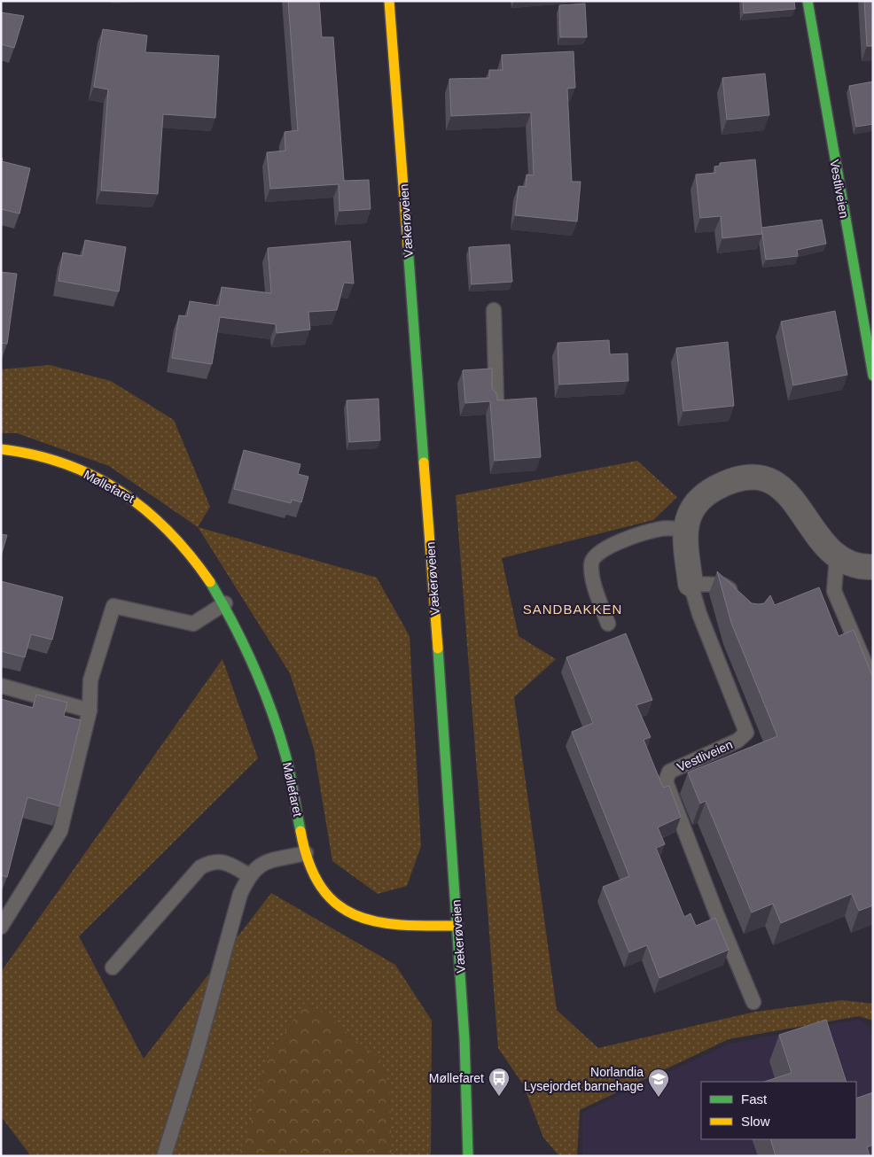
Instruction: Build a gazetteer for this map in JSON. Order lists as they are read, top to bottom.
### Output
{
  "streets": {
    "main road": ["Vestliveien", "Vækerøveien", "Møllefaret"]
  },
  "crossings": [
    ["Vækerøveien", "Møllefaret"]
  ],
  "districts": ["SANDBAKKEN"],
  "places": {
    "bus stop": ["Møllefaret"],
    "school or university": ["Norlandia Lysejordet barnehage"]
  },
  "legend": ["Fast", "Slow"]
}
